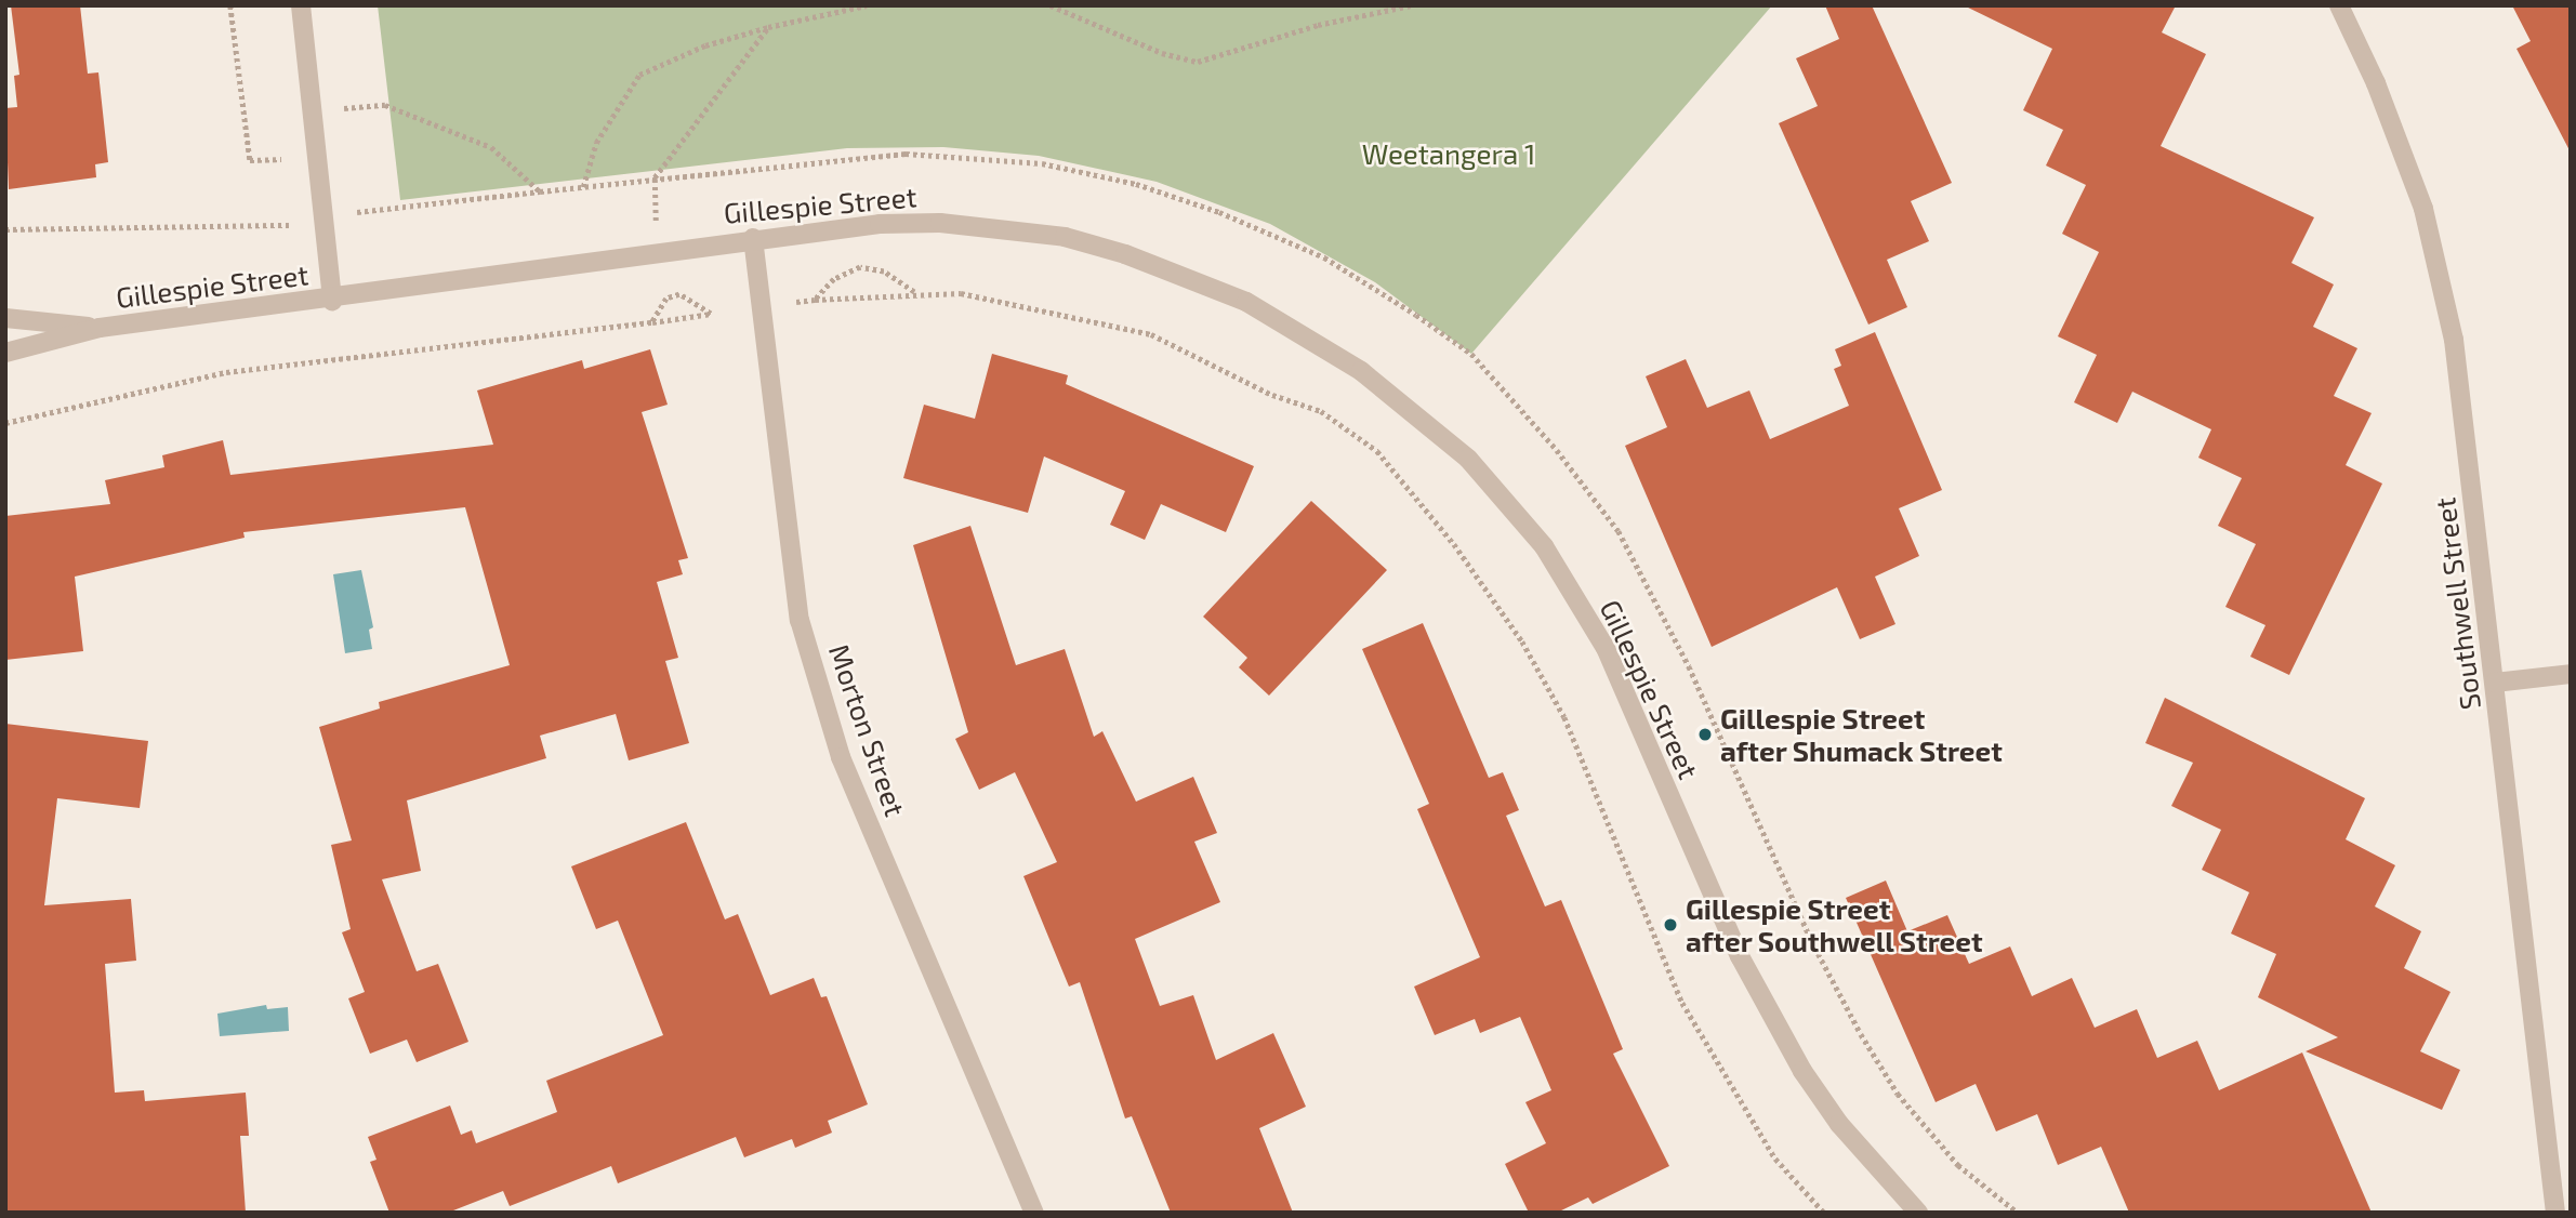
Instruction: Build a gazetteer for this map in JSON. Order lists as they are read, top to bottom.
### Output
{
  "streets": {
    "street": ["Gillespie Street", "Southwell Street", "Morton Street"]
  },
  "crossings": [
    ["Gillespie Street", "Morton Street"]
  ],
  "parks": ["Weetangera 1"],
  "places": ["Gillespie Street after Shumack Street", "Gillespie Street after Southwell Street"]
}
